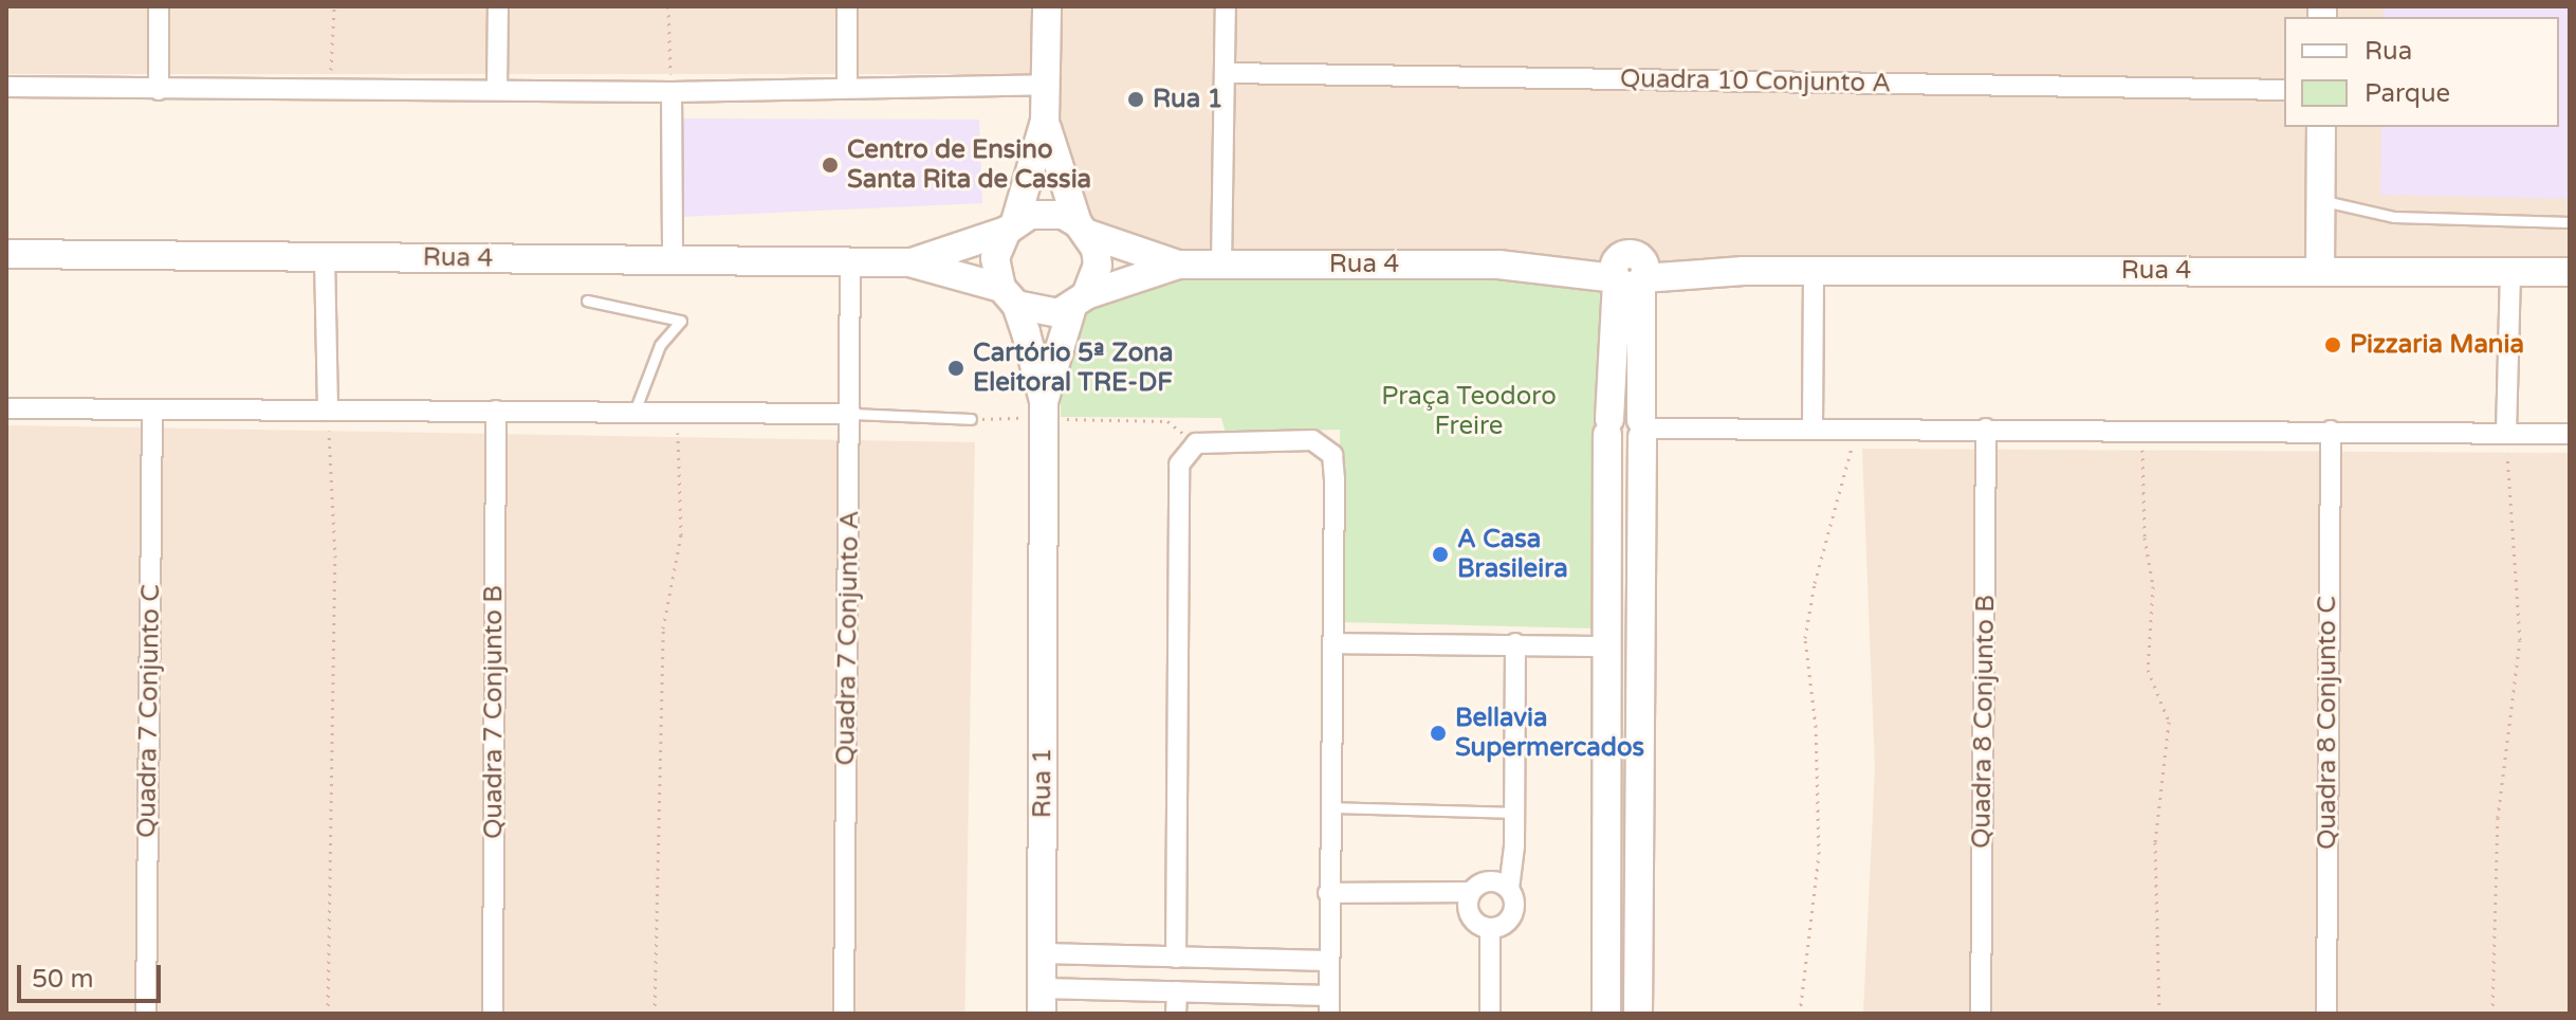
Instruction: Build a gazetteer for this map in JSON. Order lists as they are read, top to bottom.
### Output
{
  "streets": {
    "street": [
      "Quadra 10 Conjunto A",
      "Rua 4",
      "Quadra 7 Conjunto A",
      "Quadra 7 Conjunto C",
      "Quadra 7 Conjunto B",
      "Quadra 8 Conjunto B",
      "Quadra 8 Conjunto C",
      "Rua 1"
    ]
  },
  "crossings": [
    ["Rua 4", "Quadra 7 Conjunto A"]
  ],
  "parks": ["Praça Teodoro Freire"],
  "places": [
    "Rua 1",
    "Centro de Ensino Santa Rita de Cassia",
    "Pizzaria Mania",
    "Cartório 5ª Zona Eleitoral TRE-DF",
    "A Casa Brasileira",
    "Bellavia Supermercados"
  ],
  "legend": ["Rua", "Parque"],
  "scale_bar": "50 m"
}
